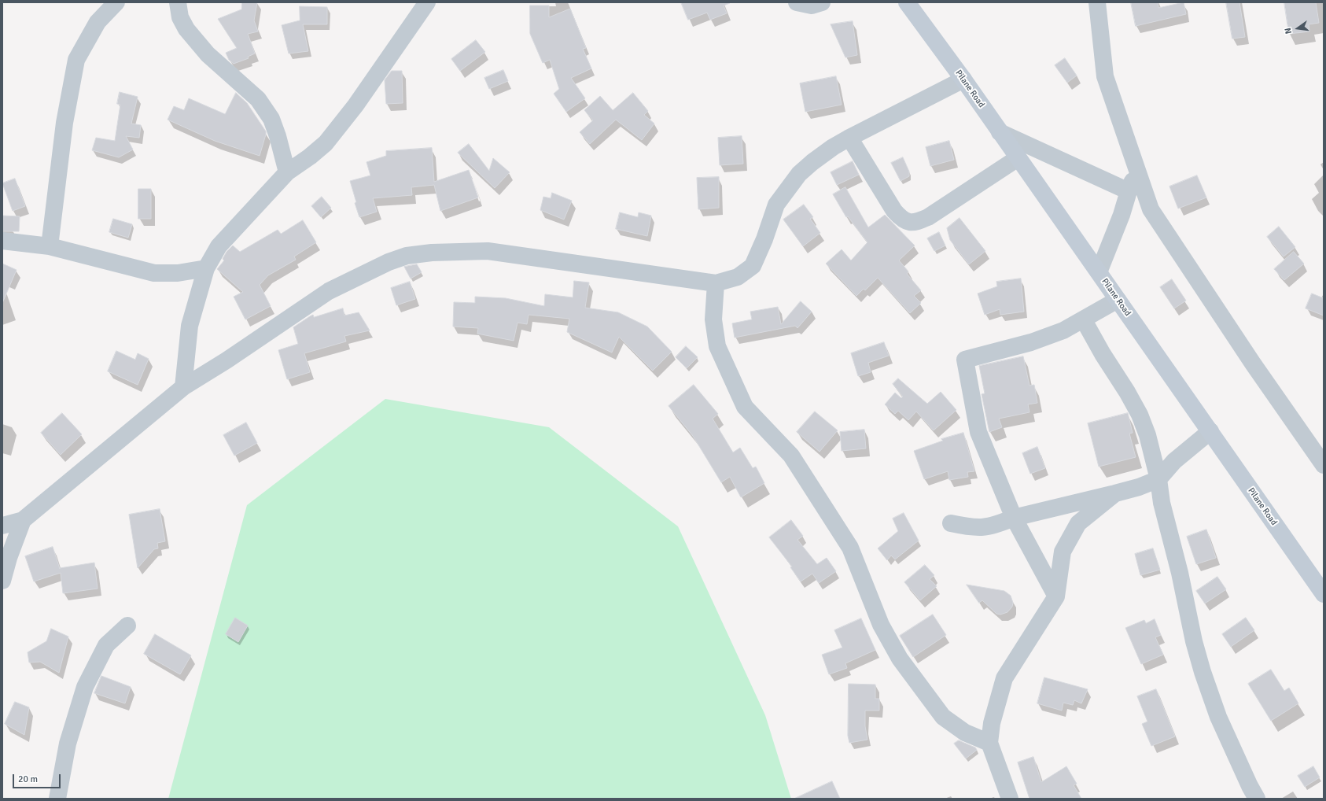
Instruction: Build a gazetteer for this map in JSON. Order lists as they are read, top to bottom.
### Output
{
  "streets": {
    "main road": ["Pilane Road"]
  },
  "scale_bar": "20 m",
  "north": "left"
}
